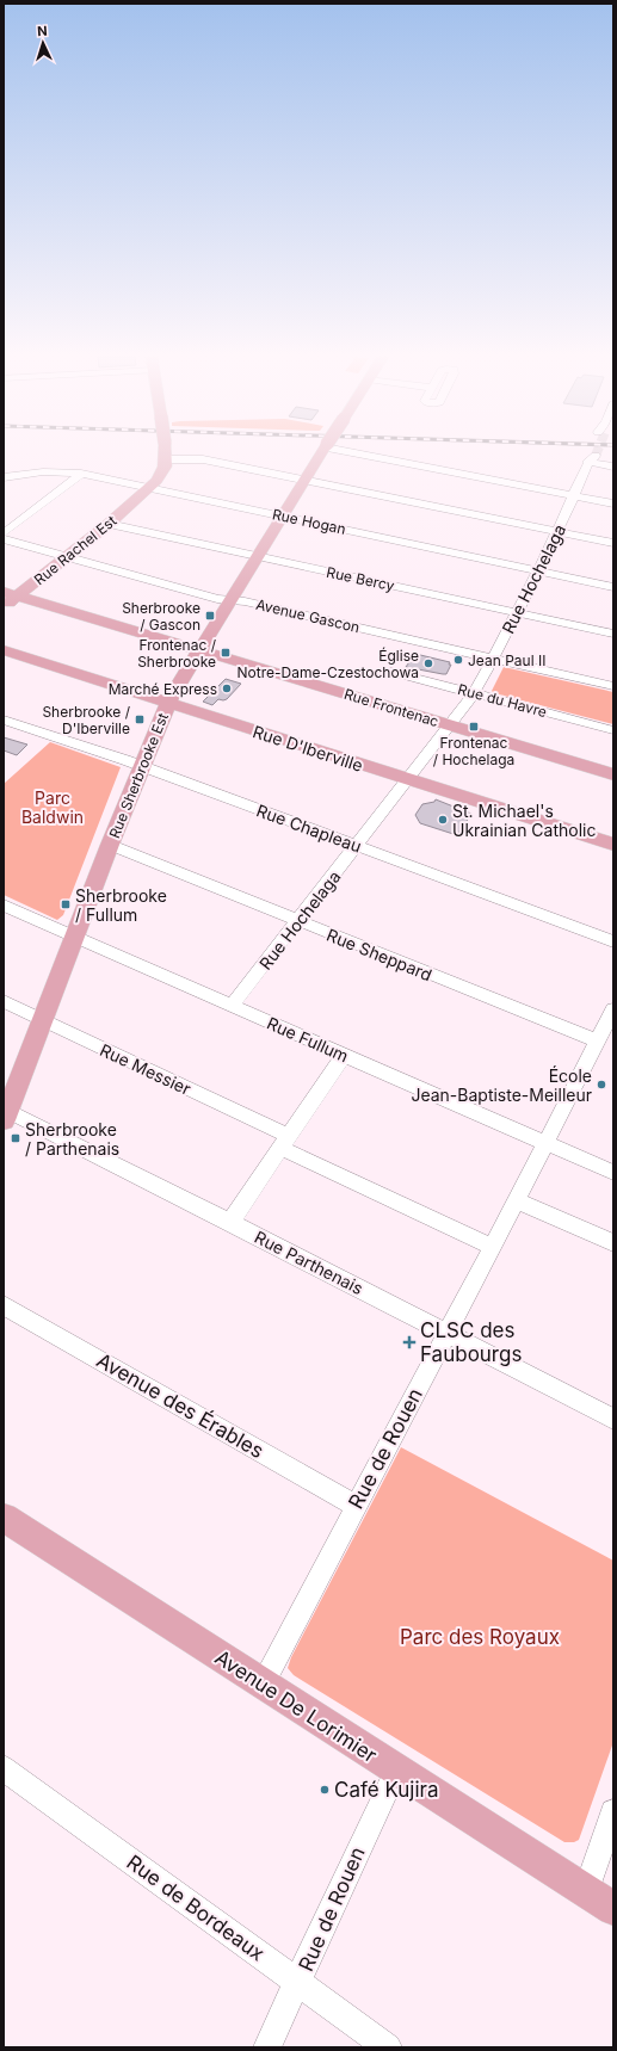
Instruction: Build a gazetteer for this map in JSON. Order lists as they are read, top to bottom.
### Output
{
  "streets": {
    "main road": [
      "Rue Rachel Est",
      "Rue Frontenac",
      "Rue D'Iberville",
      "Rue Sherbrooke Est",
      "Avenue De Lorimier"
    ],
    "street": [
      "Rue Hogan",
      "Rue Bercy",
      "Rue Hochelaga",
      "Avenue Gascon",
      "Rue du Havre",
      "Rue Chapleau",
      "Rue Sheppard",
      "Rue Fullum",
      "Rue Messier",
      "Rue Parthenais",
      "Avenue des Érables",
      "Rue de Rouen",
      "Rue de Bordeaux"
    ]
  },
  "crossings": [
    ["Rue Hogan", "Rue Rachel Est"],
    ["Rue Hogan", "Rue Hochelaga"],
    ["Rue Hogan", "Rue Sherbrooke Est"],
    ["Rue Rachel Est", "Rue Bercy"],
    ["Rue Rachel Est", "Avenue Gascon"],
    ["Rue Rachel Est", "Rue Frontenac"],
    ["Rue Bercy", "Rue Hochelaga"],
    ["Rue Bercy", "Rue Sherbrooke Est"],
    ["Rue Hochelaga", "Avenue Gascon"],
    ["Rue Hochelaga", "Rue du Havre"],
    ["Rue Hochelaga", "Rue Frontenac"],
    ["Rue Hochelaga", "Rue D'Iberville"],
    ["Rue Hochelaga", "Rue Chapleau"],
    ["Rue Hochelaga", "Rue Sheppard"],
    ["Rue Hochelaga", "Rue Fullum"],
    ["Avenue Gascon", "Rue Sherbrooke Est"],
    ["Rue Frontenac", "Rue Sherbrooke Est"],
    ["Rue D'Iberville", "Rue Sherbrooke Est"],
    ["Rue Sherbrooke Est", "Rue Chapleau"],
    ["Rue Sherbrooke Est", "Rue Sheppard"],
    ["Rue Sherbrooke Est", "Rue Fullum"],
    ["Rue Sherbrooke Est", "Rue Messier"],
    ["Rue Sherbrooke Est", "Rue Parthenais"],
    ["Rue Sheppard", "Rue de Rouen"],
    ["Rue Fullum", "Rue de Rouen"],
    ["Rue Messier", "Rue de Rouen"],
    ["Rue Parthenais", "Rue de Rouen"],
    ["Avenue des Érables", "Rue de Rouen"],
    ["Rue de Rouen", "Avenue De Lorimier"],
    ["Rue de Rouen", "Rue de Bordeaux"]
  ],
  "parks": ["Parc Baldwin", "Parc des Royaux"],
  "places": {
    "transit": [
      "Sherbrooke / Gascon",
      "Frontenac / Sherbrooke",
      "Sherbrooke / D'Iberville",
      "Frontenac / Hochelaga",
      "Sherbrooke / Fullum",
      "Sherbrooke / Parthenais"
    ],
    "other": [
      "Jean Paul II",
      "Église Notre-Dame-Czestochowa",
      "Marché Express",
      "St. Michael's Ukrainian Catholic",
      "École Jean-Baptiste-Meilleur",
      "Café Kujira"
    ],
    "health": ["CLSC des Faubourgs"]
  },
  "north": "top"
}
